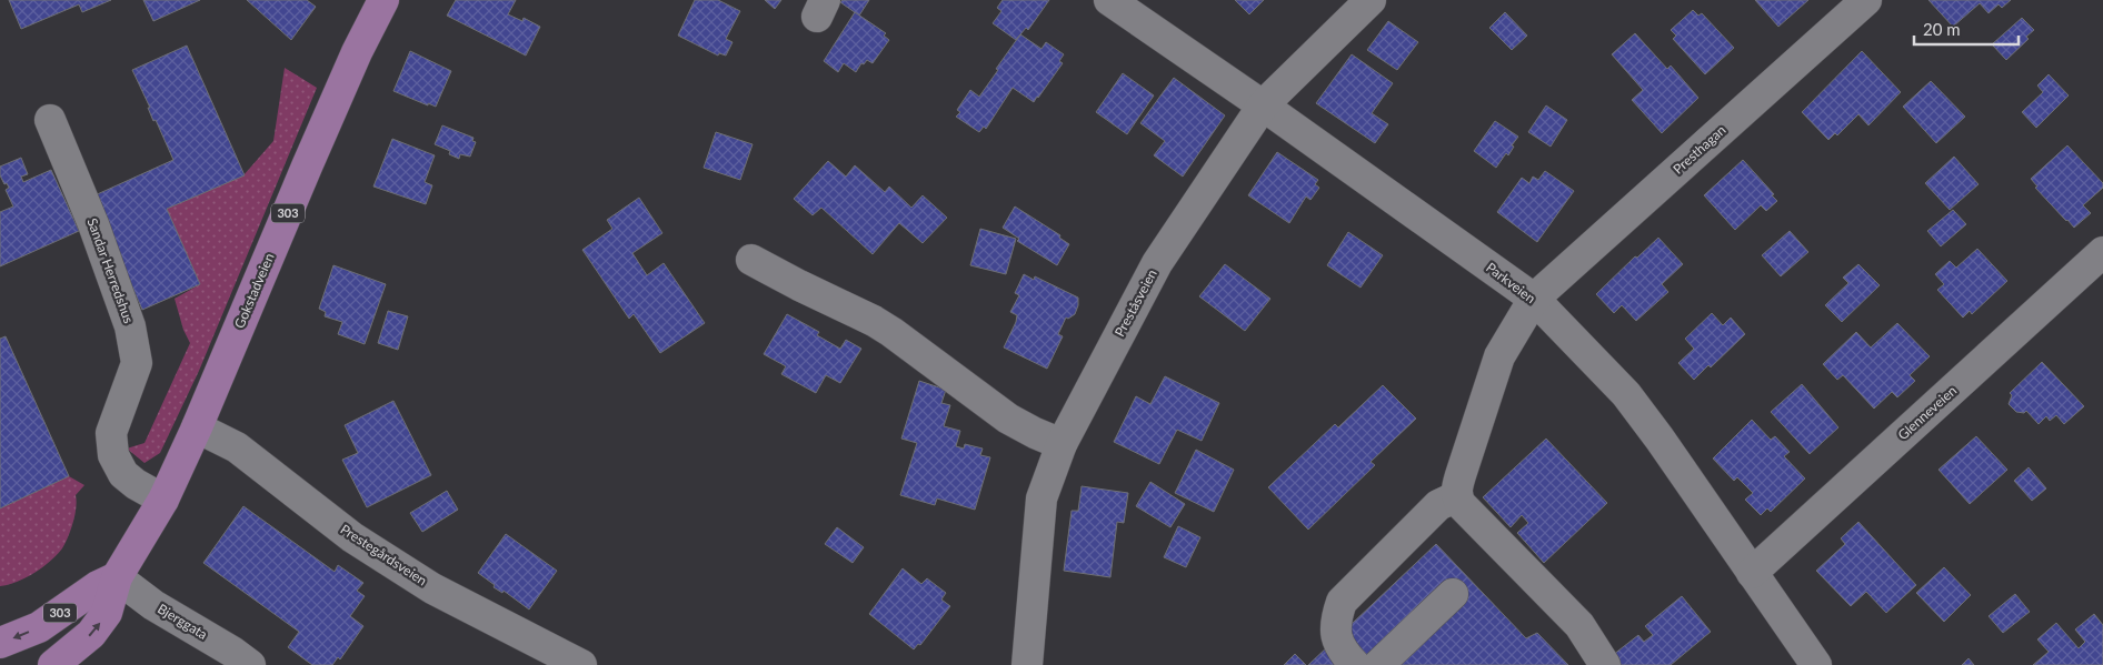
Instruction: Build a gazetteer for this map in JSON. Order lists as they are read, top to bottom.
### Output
{
  "streets": {
    "main road": ["303", "Gokstadveien"],
    "street": [
      "Presthagan",
      "Sandar Herredshus",
      "Parkveien",
      "Preståsveien",
      "Glenneveien",
      "Prestegårdsveien",
      "Bjerggata"
    ]
  },
  "crossings": [
    ["Presthagan", "Parkveien"],
    ["303", "Gokstadveien"],
    ["303", "Bjerggata"],
    ["Sandar Herredshus", "Gokstadveien"],
    ["Parkveien", "Preståsveien"],
    ["Parkveien", "Glenneveien"],
    ["Gokstadveien", "Prestegårdsveien"],
    ["Gokstadveien", "Bjerggata"]
  ],
  "scale_bar": "20 m"
}
